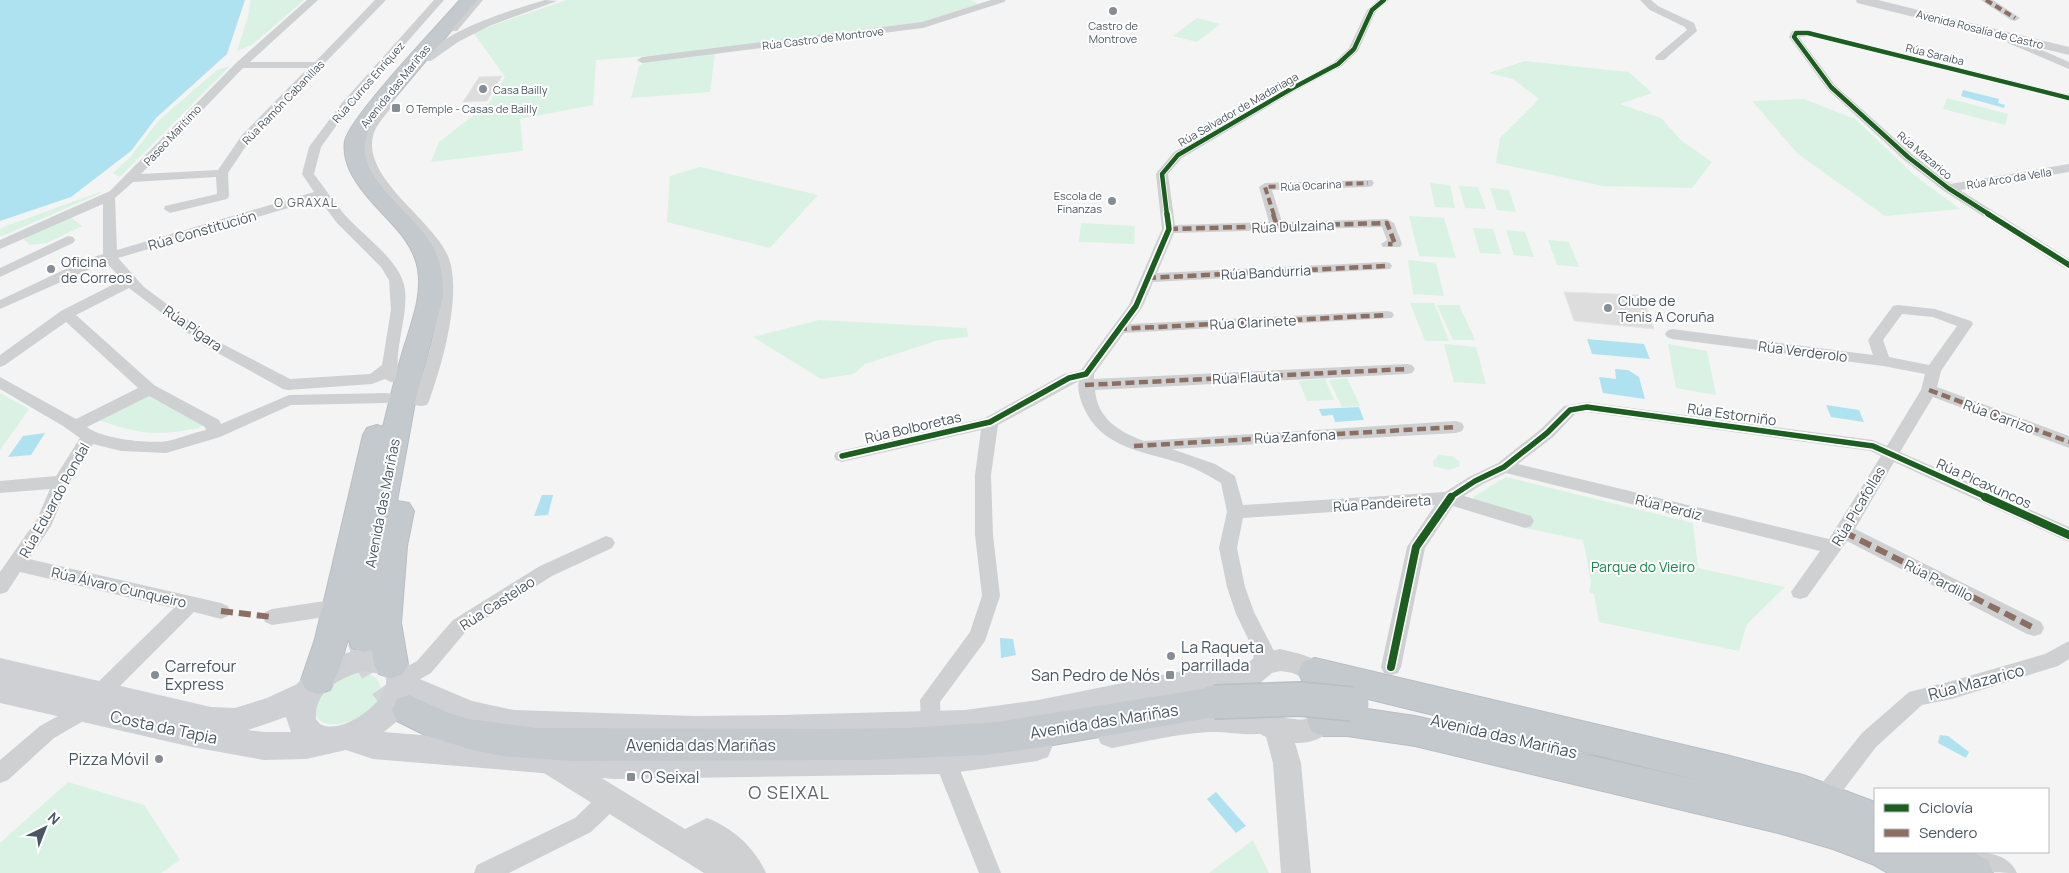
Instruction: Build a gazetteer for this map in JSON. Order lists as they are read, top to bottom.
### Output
{
  "streets": {
    "highway": ["Avenida das Mariñas"],
    "main road": ["Costa da Tapia"],
    "street": [
      "Avenida Rosalía de Castro",
      "Rúa Castro de Montrove",
      "Rúa Saraiba",
      "Rúa Curros Enríquez",
      "Rúa Ramón Cabanillas",
      "Rúa Salvador de Madariaga",
      "Paseo Marítimo",
      "Rúa Mazarico",
      "Rúa Arco da Vella",
      "Rúa Ocarina",
      "Rúa Dulzaina",
      "Rúa Constitución",
      "Rúa Bandurria",
      "Rúa Clarinete",
      "Rúa Pígara",
      "Rúa Verderolo",
      "Rúa Flauta",
      "Rúa Estorniño",
      "Rúa Carrizo",
      "Rúa Bolboretas",
      "Rúa Zanfona",
      "Rúa Picaxuncos",
      "Rúa Eduardo Pondal",
      "Rúa Pandeireta",
      "Rúa Picafollas",
      "Rúa Perdiz",
      "Rúa Pardillo",
      "Rúa Álvaro Cunqueiro",
      "Rúa Castelao"
    ]
  },
  "crossings": [
    ["Rúa Saraiba", "Rúa Mazarico"],
    ["Rúa Curros Enríquez", "Avenida das Mariñas"],
    ["Rúa Curros Enríquez", "Rúa Constitución"],
    ["Avenida das Mariñas", "Rúa Castelao"],
    ["Avenida das Mariñas", "Costa da Tapia"],
    ["Rúa Salvador de Madariaga", "Rúa Dulzaina"],
    ["Rúa Salvador de Madariaga", "Rúa Bandurria"],
    ["Rúa Salvador de Madariaga", "Rúa Clarinete"],
    ["Rúa Salvador de Madariaga", "Rúa Flauta"],
    ["Rúa Mazarico", "Rúa Arco da Vella"],
    ["Rúa Ocarina", "Rúa Dulzaina"],
    ["Rúa Constitución", "Rúa Pígara"],
    ["Rúa Verderolo", "Rúa Picafollas"],
    ["Rúa Estorniño", "Rúa Picaxuncos"],
    ["Rúa Estorniño", "Rúa Picafollas"],
    ["Rúa Estorniño", "Rúa Perdiz"],
    ["Rúa Carrizo", "Rúa Picafollas"],
    ["Rúa Picaxuncos", "Rúa Picafollas"],
    ["Rúa Eduardo Pondal", "Rúa Álvaro Cunqueiro"],
    ["Rúa Picafollas", "Rúa Perdiz"],
    ["Rúa Picafollas", "Rúa Pardillo"],
    ["Rúa Perdiz", "Rúa Pardillo"],
    ["Rúa Álvaro Cunqueiro", "Costa da Tapia"],
    ["Rúa Castelao", "Costa da Tapia"]
  ],
  "districts": ["O GRAXAL", "O SEIXAL"],
  "parks": ["Parque do Vieiro"],
  "places": {
    "other": [
      "Castro de Montrove",
      "Casa Bailly",
      "Escola de Finanzas",
      "Oficina de Correos",
      "Clube de Tenis A Coruña",
      "La Raqueta parrillada",
      "Carrefour Express",
      "Pizza Móvil"
    ],
    "transit": ["O Temple - Casas de Bailly", "San Pedro de Nós", "O Seixal"]
  },
  "legend": ["Ciclovía", "Sendero"],
  "north": "top right"
}
